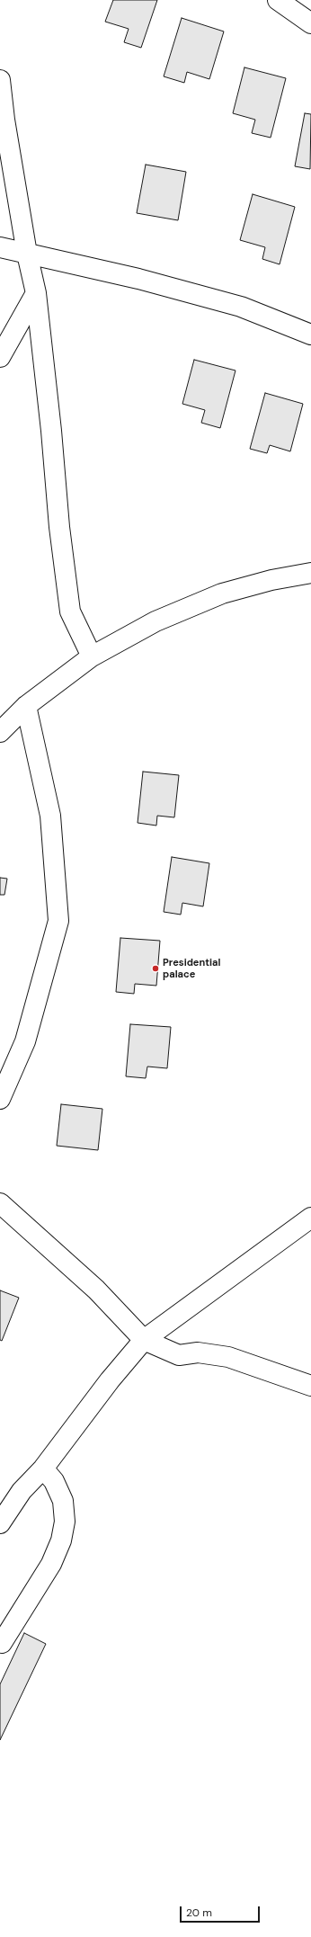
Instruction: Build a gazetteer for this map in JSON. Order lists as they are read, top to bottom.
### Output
{
  "places": ["Presidential palace"],
  "scale_bar": "20 m"
}
